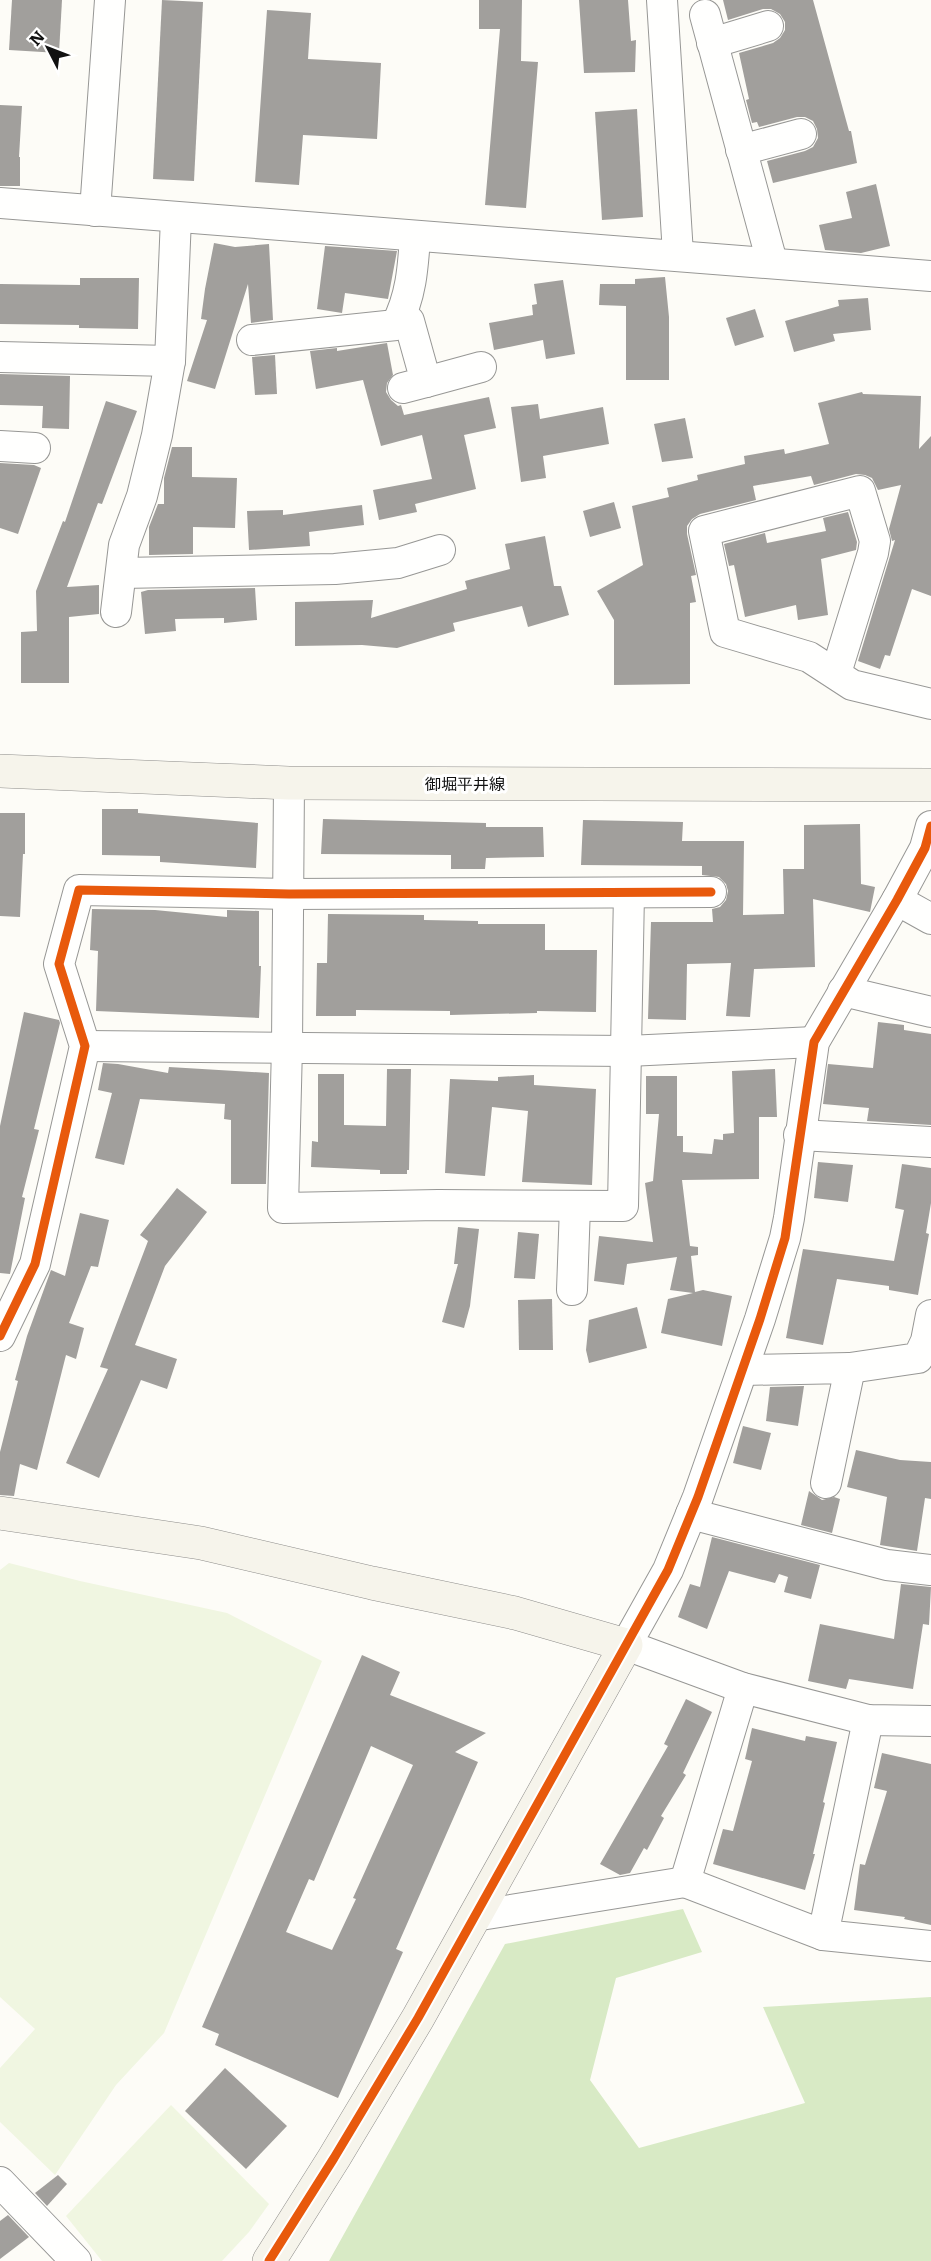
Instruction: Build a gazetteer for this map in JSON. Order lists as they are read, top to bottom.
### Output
{
  "streets": {
    "street": ["御堀平井線"]
  },
  "north": "top left"
}
